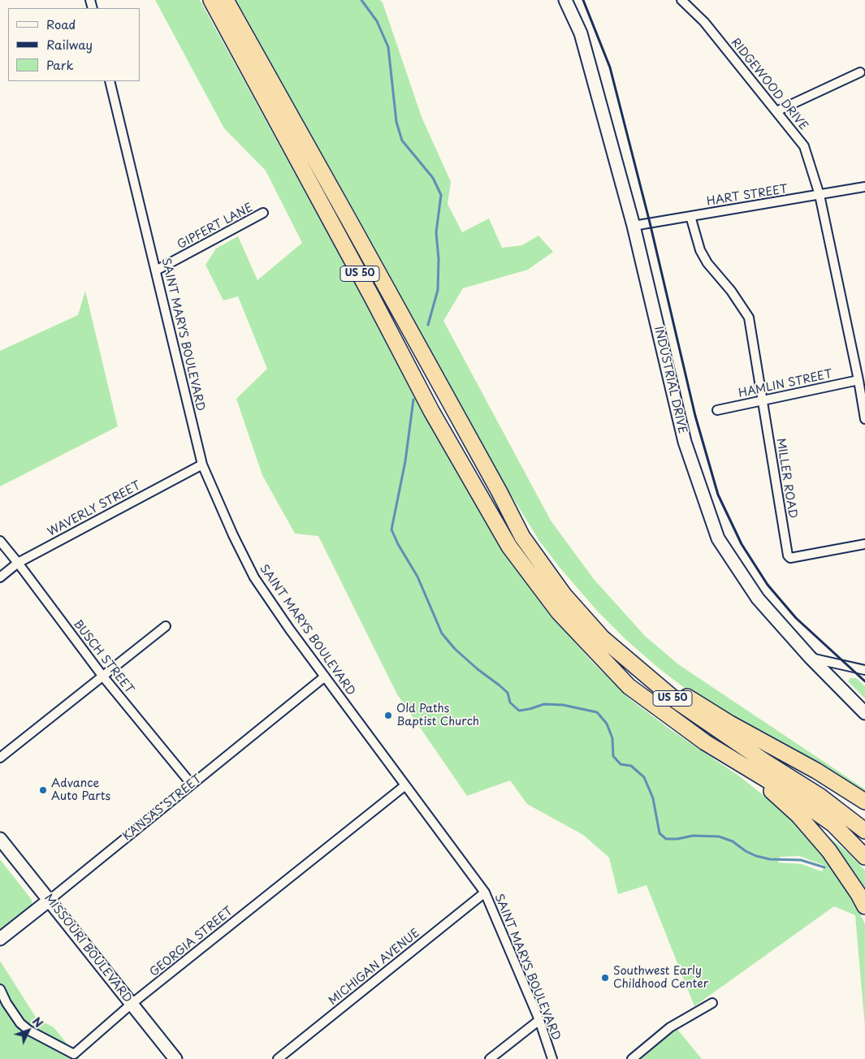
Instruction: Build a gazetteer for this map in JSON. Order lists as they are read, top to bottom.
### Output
{
  "streets": {
    "highway": ["US 50"],
    "main road": ["INDUSTRIAL DRIVE", "KANSAS STREET", "MISSOURI BOULEVARD"],
    "street": [
      "RIDGEWOOD DRIVE",
      "HART STREET",
      "GIPFERT LANE",
      "SAINT MARYS BOULEVARD",
      "HAMLIN STREET",
      "MILLER ROAD",
      "WAVERLY STREET",
      "BUSCH STREET",
      "GEORGIA STREET",
      "MICHIGAN AVENUE"
    ]
  },
  "crossings": [
    ["RIDGEWOOD DRIVE", "HART STREET"],
    ["RIDGEWOOD DRIVE", "HAMLIN STREET"],
    ["HART STREET", "INDUSTRIAL DRIVE"],
    ["HART STREET", "MILLER ROAD"],
    ["GIPFERT LANE", "SAINT MARYS BOULEVARD"],
    ["SAINT MARYS BOULEVARD", "WAVERLY STREET"],
    ["SAINT MARYS BOULEVARD", "KANSAS STREET"],
    ["SAINT MARYS BOULEVARD", "GEORGIA STREET"],
    ["SAINT MARYS BOULEVARD", "MICHIGAN AVENUE"],
    ["HAMLIN STREET", "MILLER ROAD"],
    ["WAVERLY STREET", "BUSCH STREET"],
    ["BUSCH STREET", "KANSAS STREET"],
    ["KANSAS STREET", "MISSOURI BOULEVARD"],
    ["GEORGIA STREET", "MISSOURI BOULEVARD"]
  ],
  "places": ["Old Paths Baptist Church", "Advance Auto Parts", "Southwest Early Childhood Center"],
  "legend": ["Road", "Railway", "Park"],
  "north": "top right"
}
